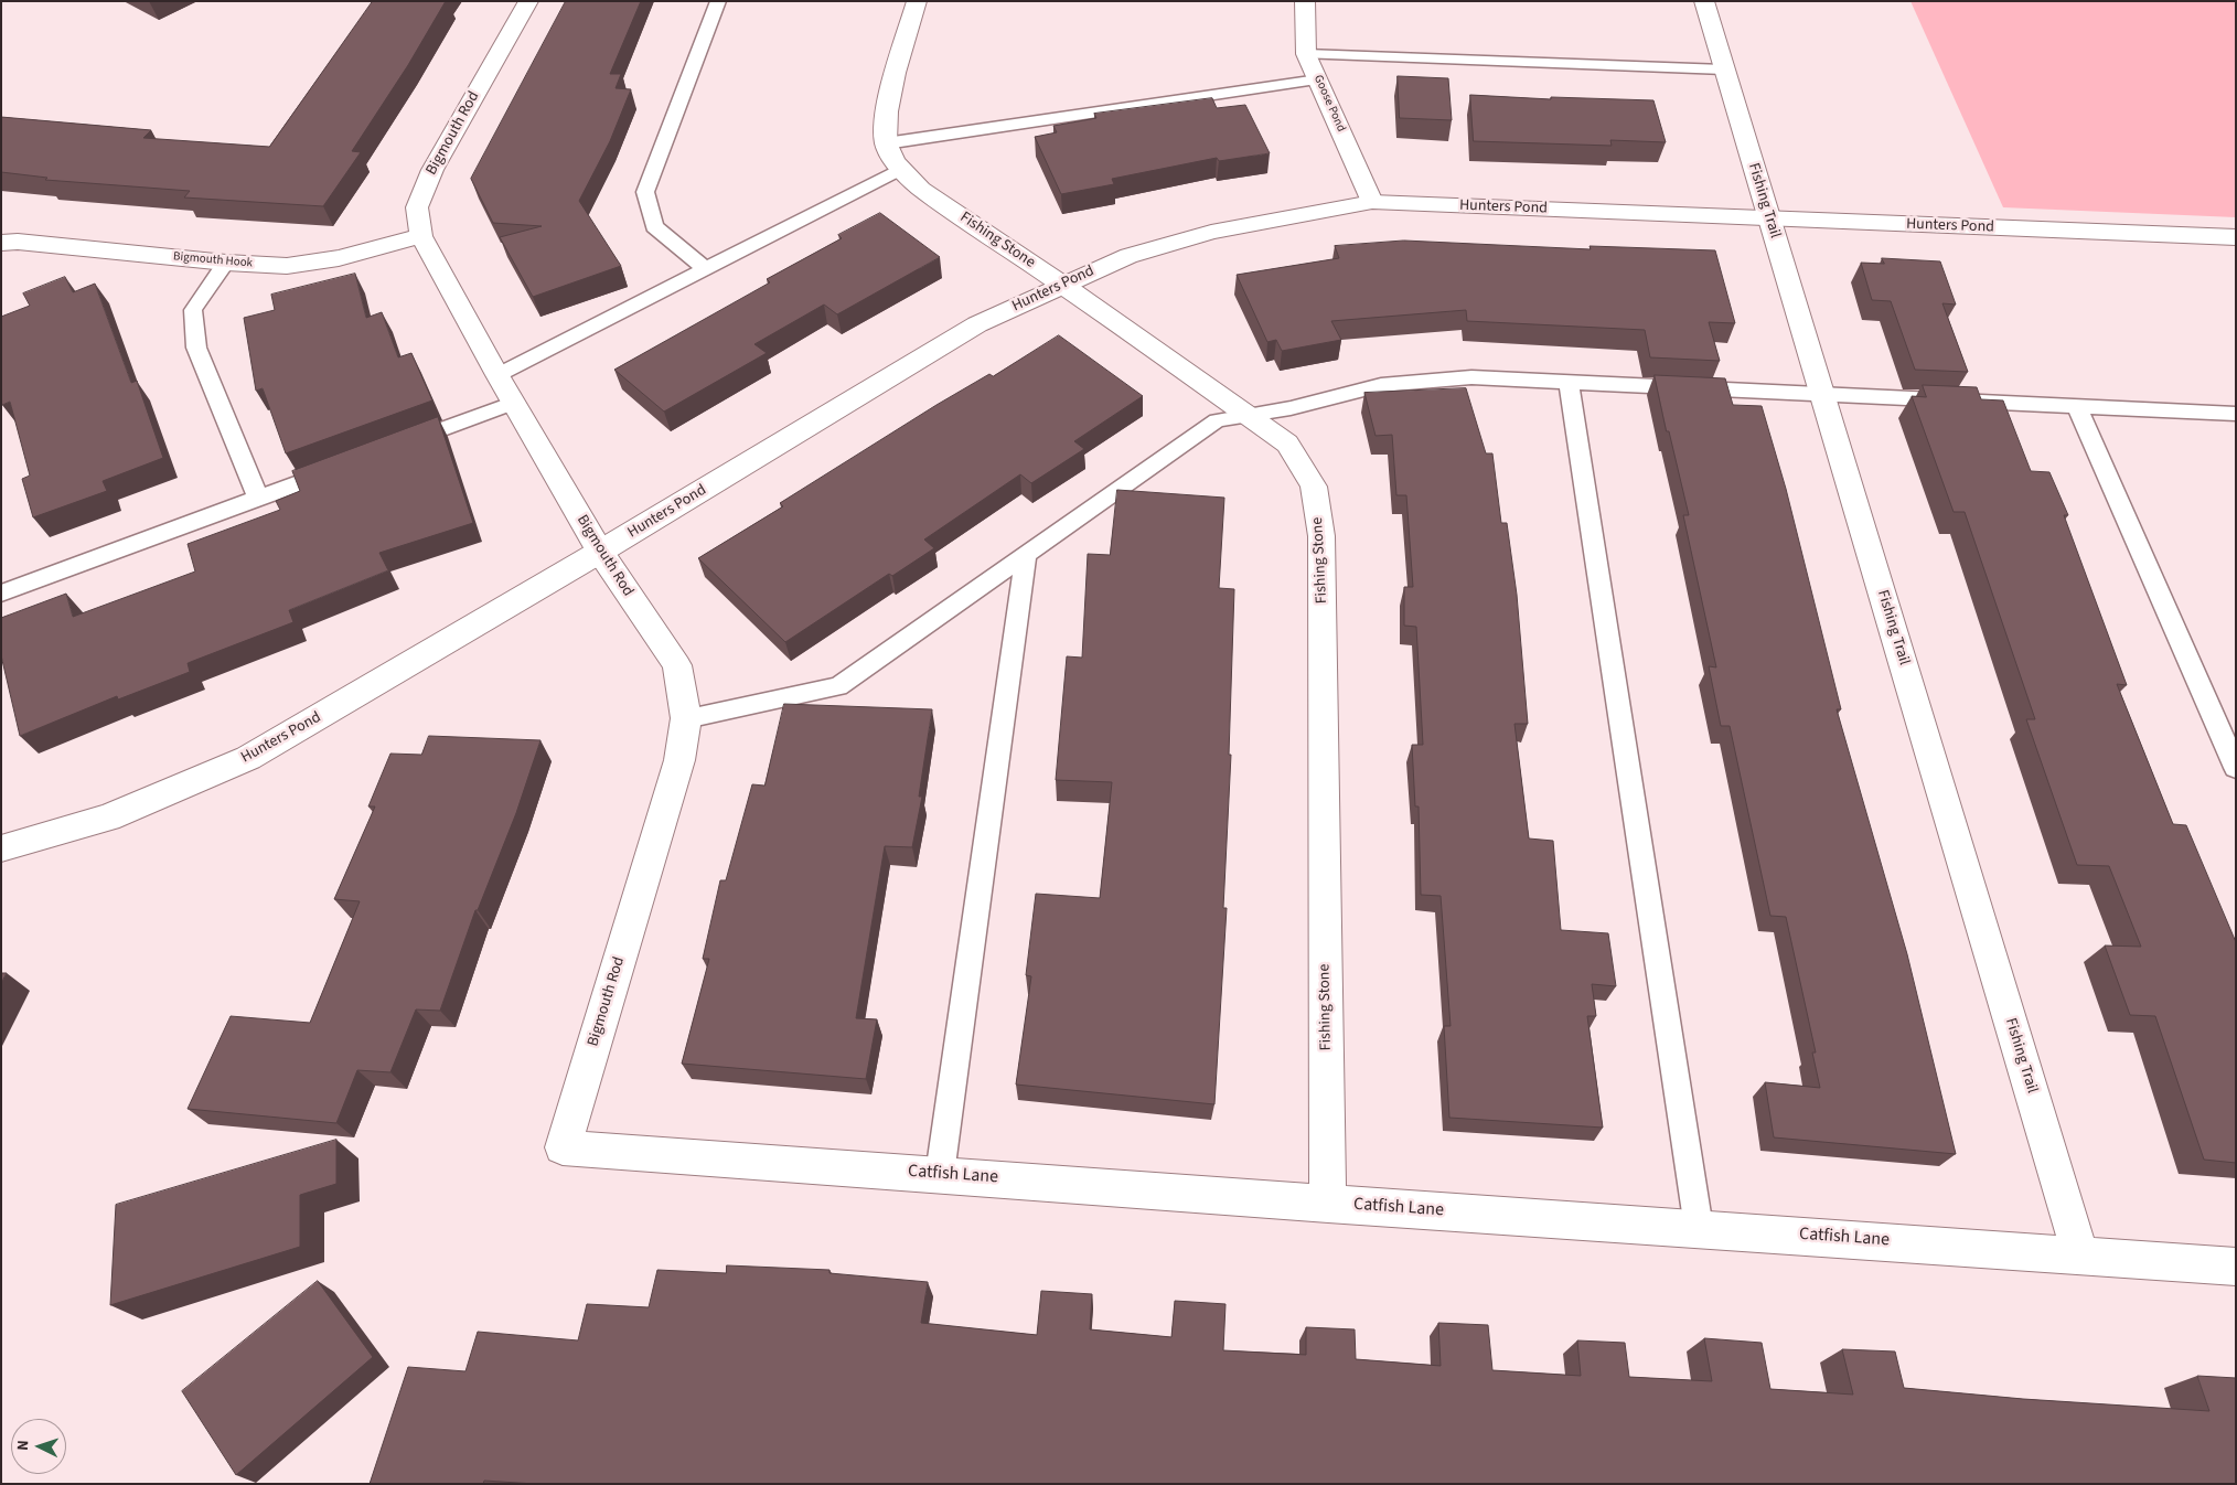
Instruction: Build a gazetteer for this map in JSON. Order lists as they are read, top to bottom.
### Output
{
  "streets": {
    "street": [
      "Goose Pond",
      "Bigmouth Rod",
      "Fishing Trail",
      "Hunters Pond",
      "Fishing Stone",
      "Bigmouth Hook",
      "Catfish Lane"
    ]
  },
  "crossings": [
    ["Goose Pond", "Hunters Pond"],
    ["Bigmouth Rod", "Hunters Pond"],
    ["Bigmouth Rod", "Bigmouth Hook"],
    ["Bigmouth Rod", "Catfish Lane"],
    ["Fishing Trail", "Hunters Pond"],
    ["Fishing Trail", "Catfish Lane"],
    ["Hunters Pond", "Fishing Stone"],
    ["Fishing Stone", "Catfish Lane"]
  ],
  "north": "left"
}
